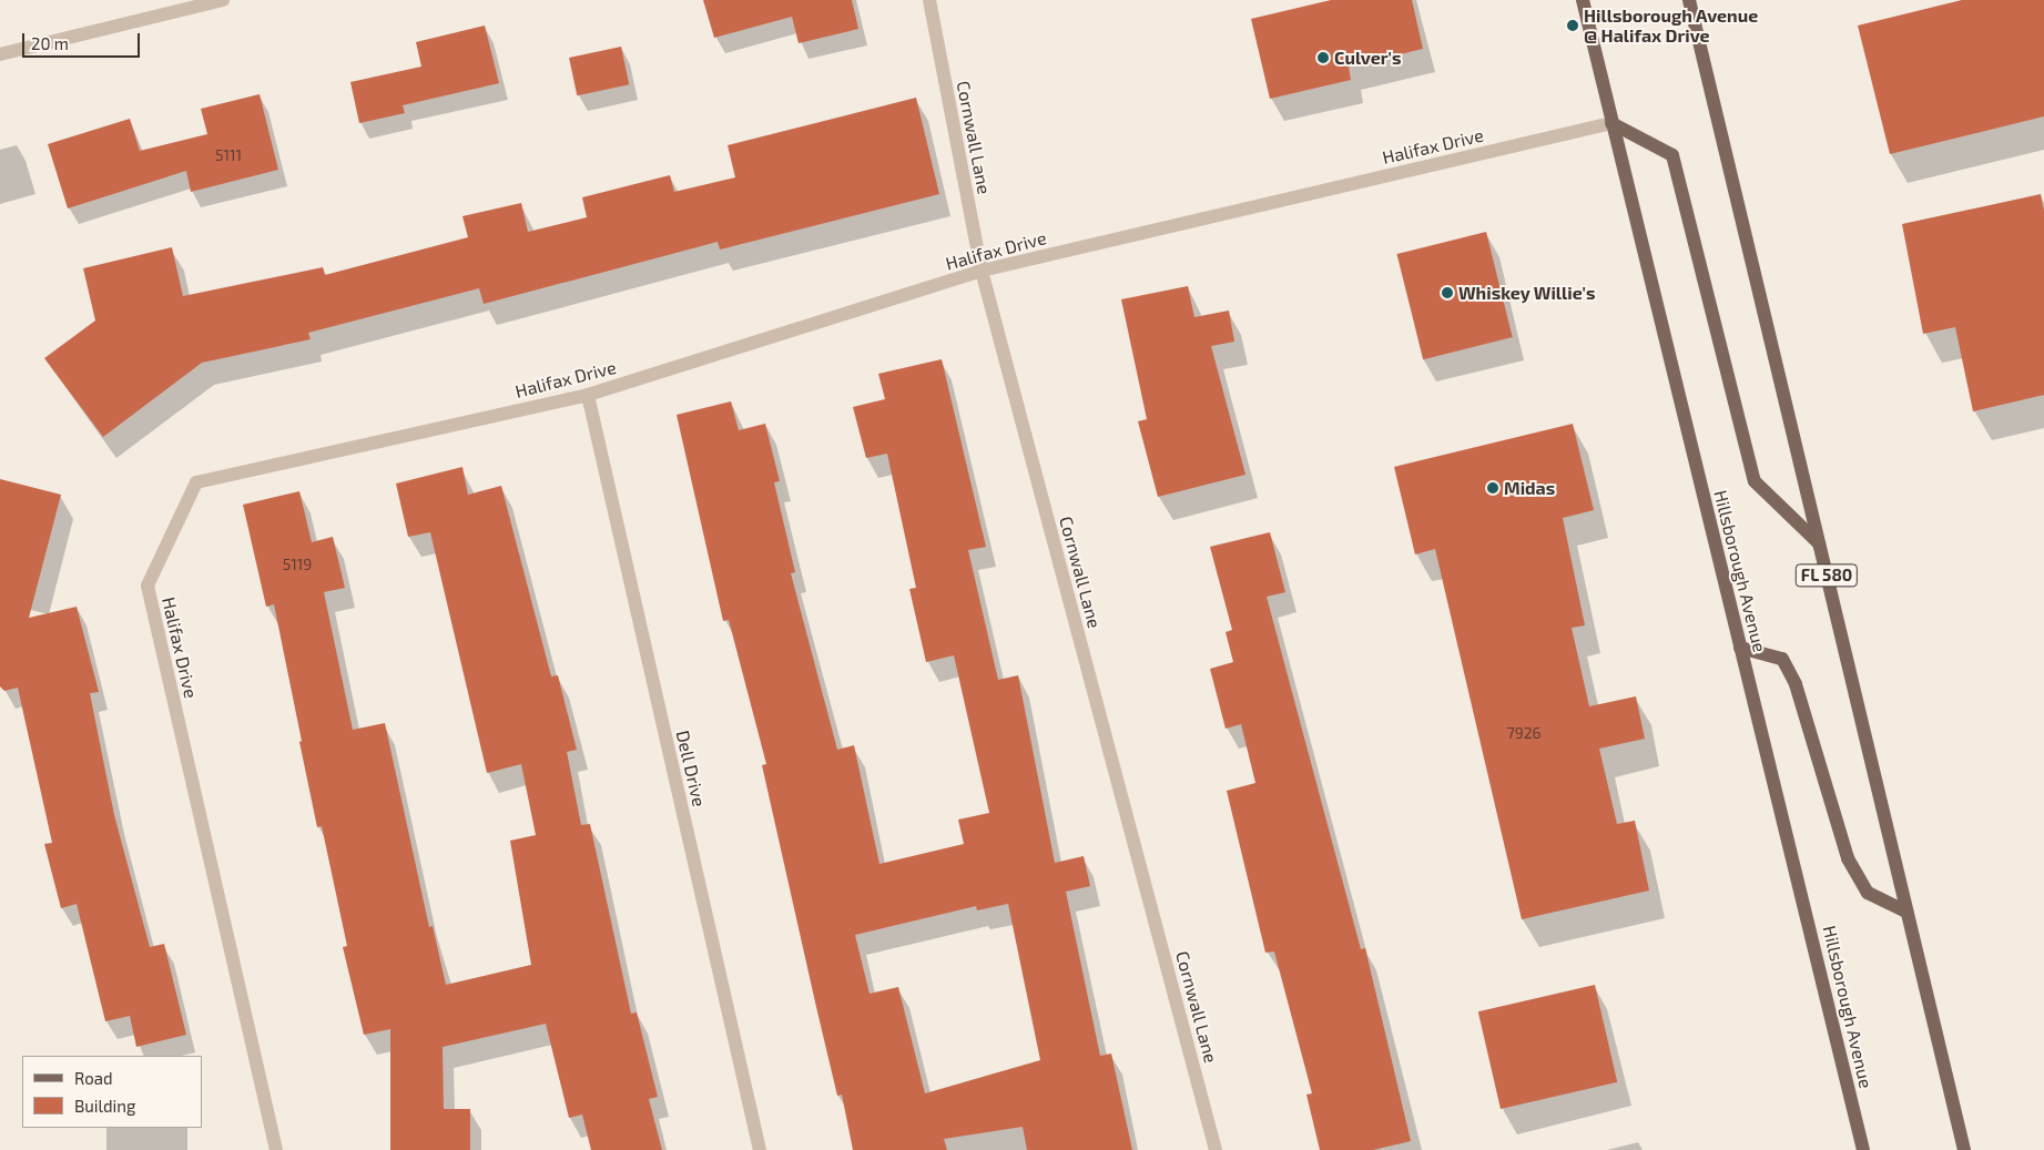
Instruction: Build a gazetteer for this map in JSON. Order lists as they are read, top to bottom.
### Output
{
  "streets": {
    "main road": ["Hillsborough Avenue", "FL 580"],
    "street": ["Cornwall Lane", "Halifax Drive", "Dell Drive"]
  },
  "crossings": [
    ["Cornwall Lane", "Halifax Drive"],
    ["Halifax Drive", "Hillsborough Avenue"],
    ["Halifax Drive", "Dell Drive"]
  ],
  "places": [
    "Hillsborough Avenue @ Halifax Drive",
    "Culver's",
    "Whiskey Willie's",
    "Midas"
  ],
  "house_numbers": ["5111", "5119", "7926"],
  "legend": ["Road", "Building"],
  "scale_bar": "20 m"
}
